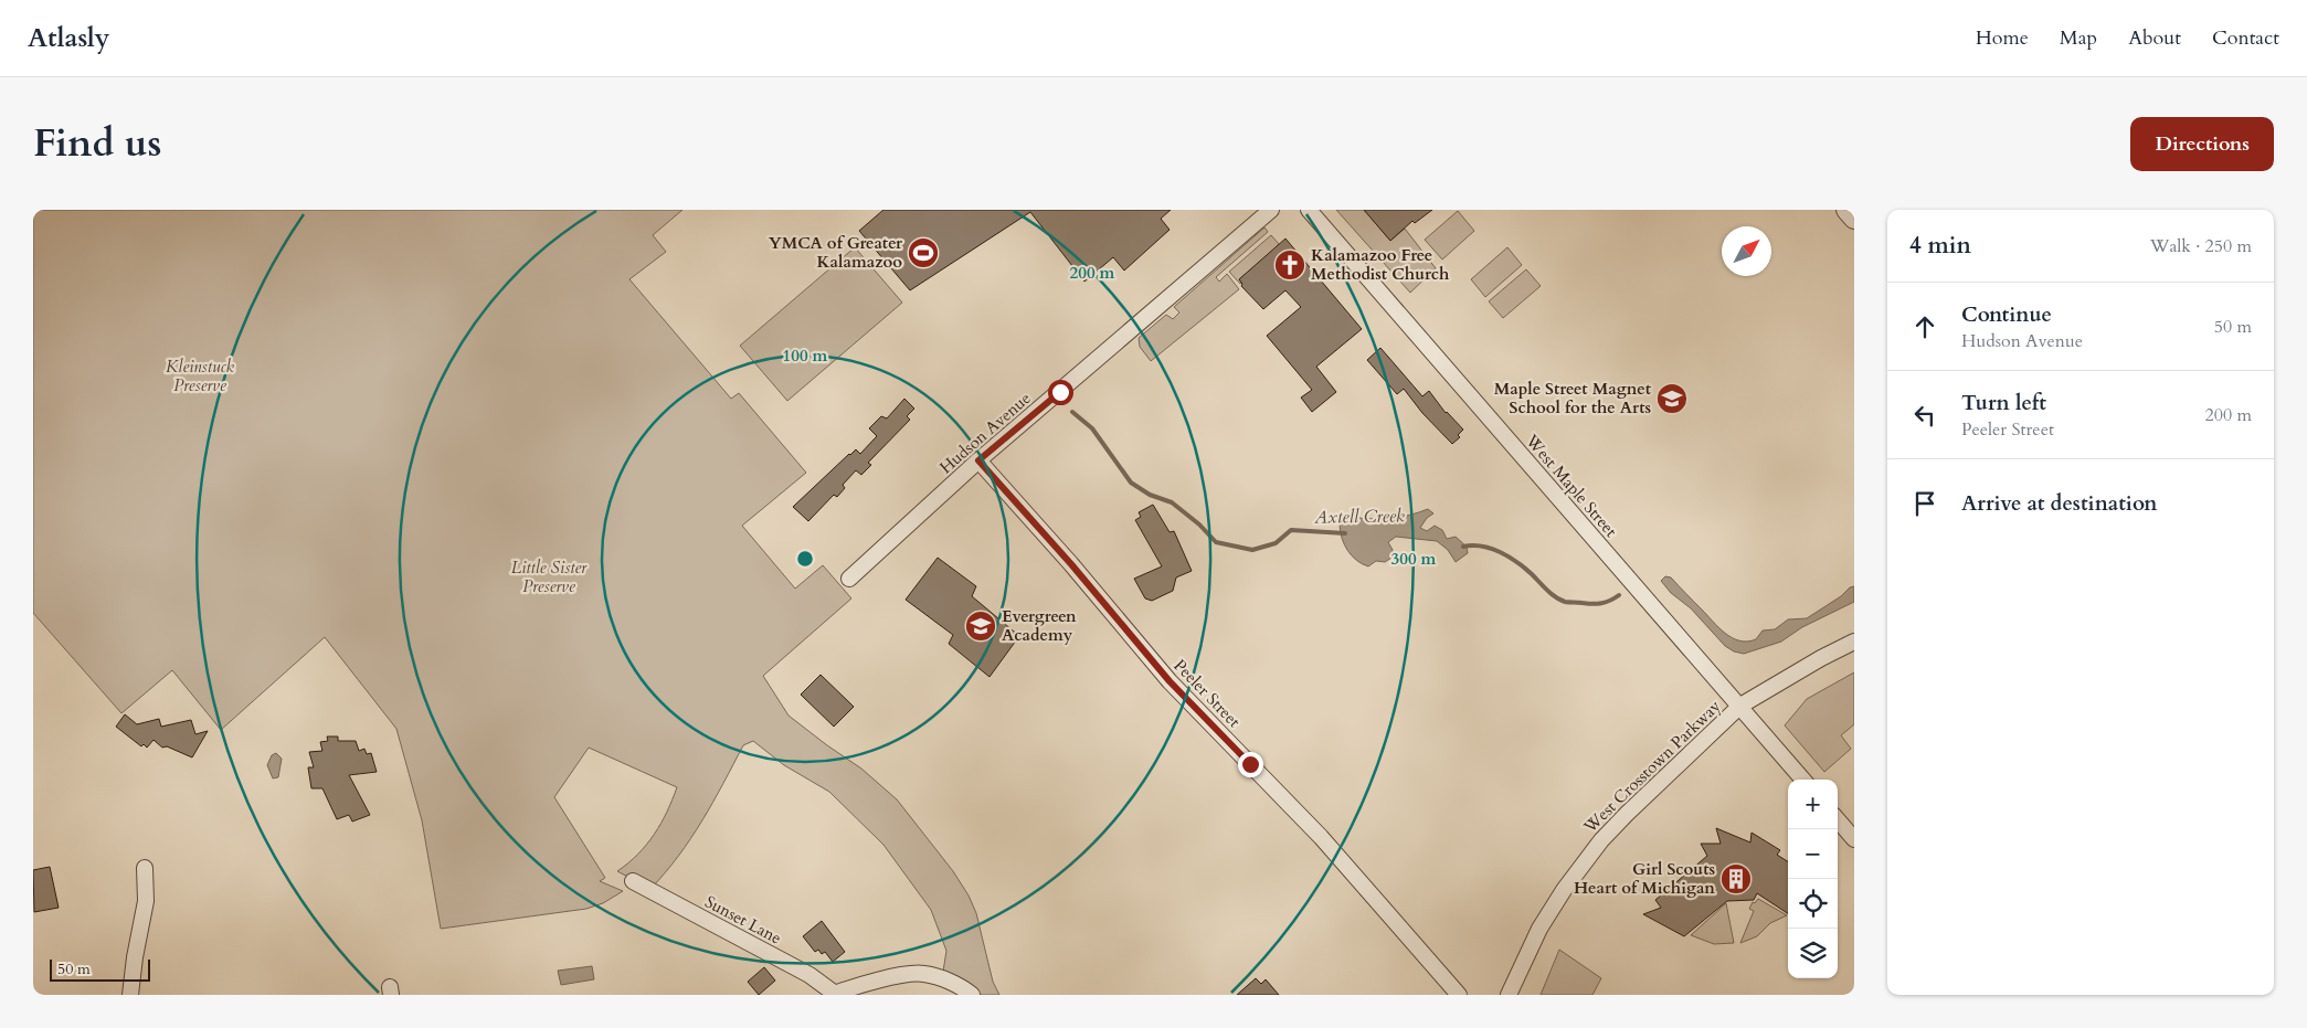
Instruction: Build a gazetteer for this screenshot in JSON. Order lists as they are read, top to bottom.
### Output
{
  "streets": {
    "street": [
      "Hudson Avenue",
      "West Maple Street",
      "Peeler Street",
      "West Crosstown Parkway",
      "Sunset Lane"
    ]
  },
  "crossings": [
    ["Hudson Avenue", "Peeler Street"],
    ["West Maple Street", "West Crosstown Parkway"]
  ],
  "water": ["Axtell Creek"],
  "parks": ["Kleinstuck Preserve", "Little Sister Preserve"],
  "places": {
    "sports": ["YMCA of Greater Kalamazoo"],
    "church": ["Kalamazoo Free Methodist Church"],
    "school or university": ["Maple Street Magnet School for the Arts", "Evergreen Academy"],
    "building": ["Girl Scouts Heart of Michigan"]
  },
  "scale_bar": "50 m",
  "north": "top right",
  "page": {
    "header": "Atlasly",
    "nav": [
      "Home",
      "Map",
      "About",
      "Contact"
    ],
    "title": "Find us",
    "buttons": "Directions",
    "heading": ["4 min", "Walk · 250 m"],
    "list": [
      ["Continue", "Hudson Avenue", "50 m"],
      ["Turn left", "Peeler Street", "200 m"],
      "Arrive at destination"
    ],
    "map_buttons": ["+", "−"],
    "scale": "50 m"
  },
  "rings": ["200 m", "100 m", "300 m"]
}
